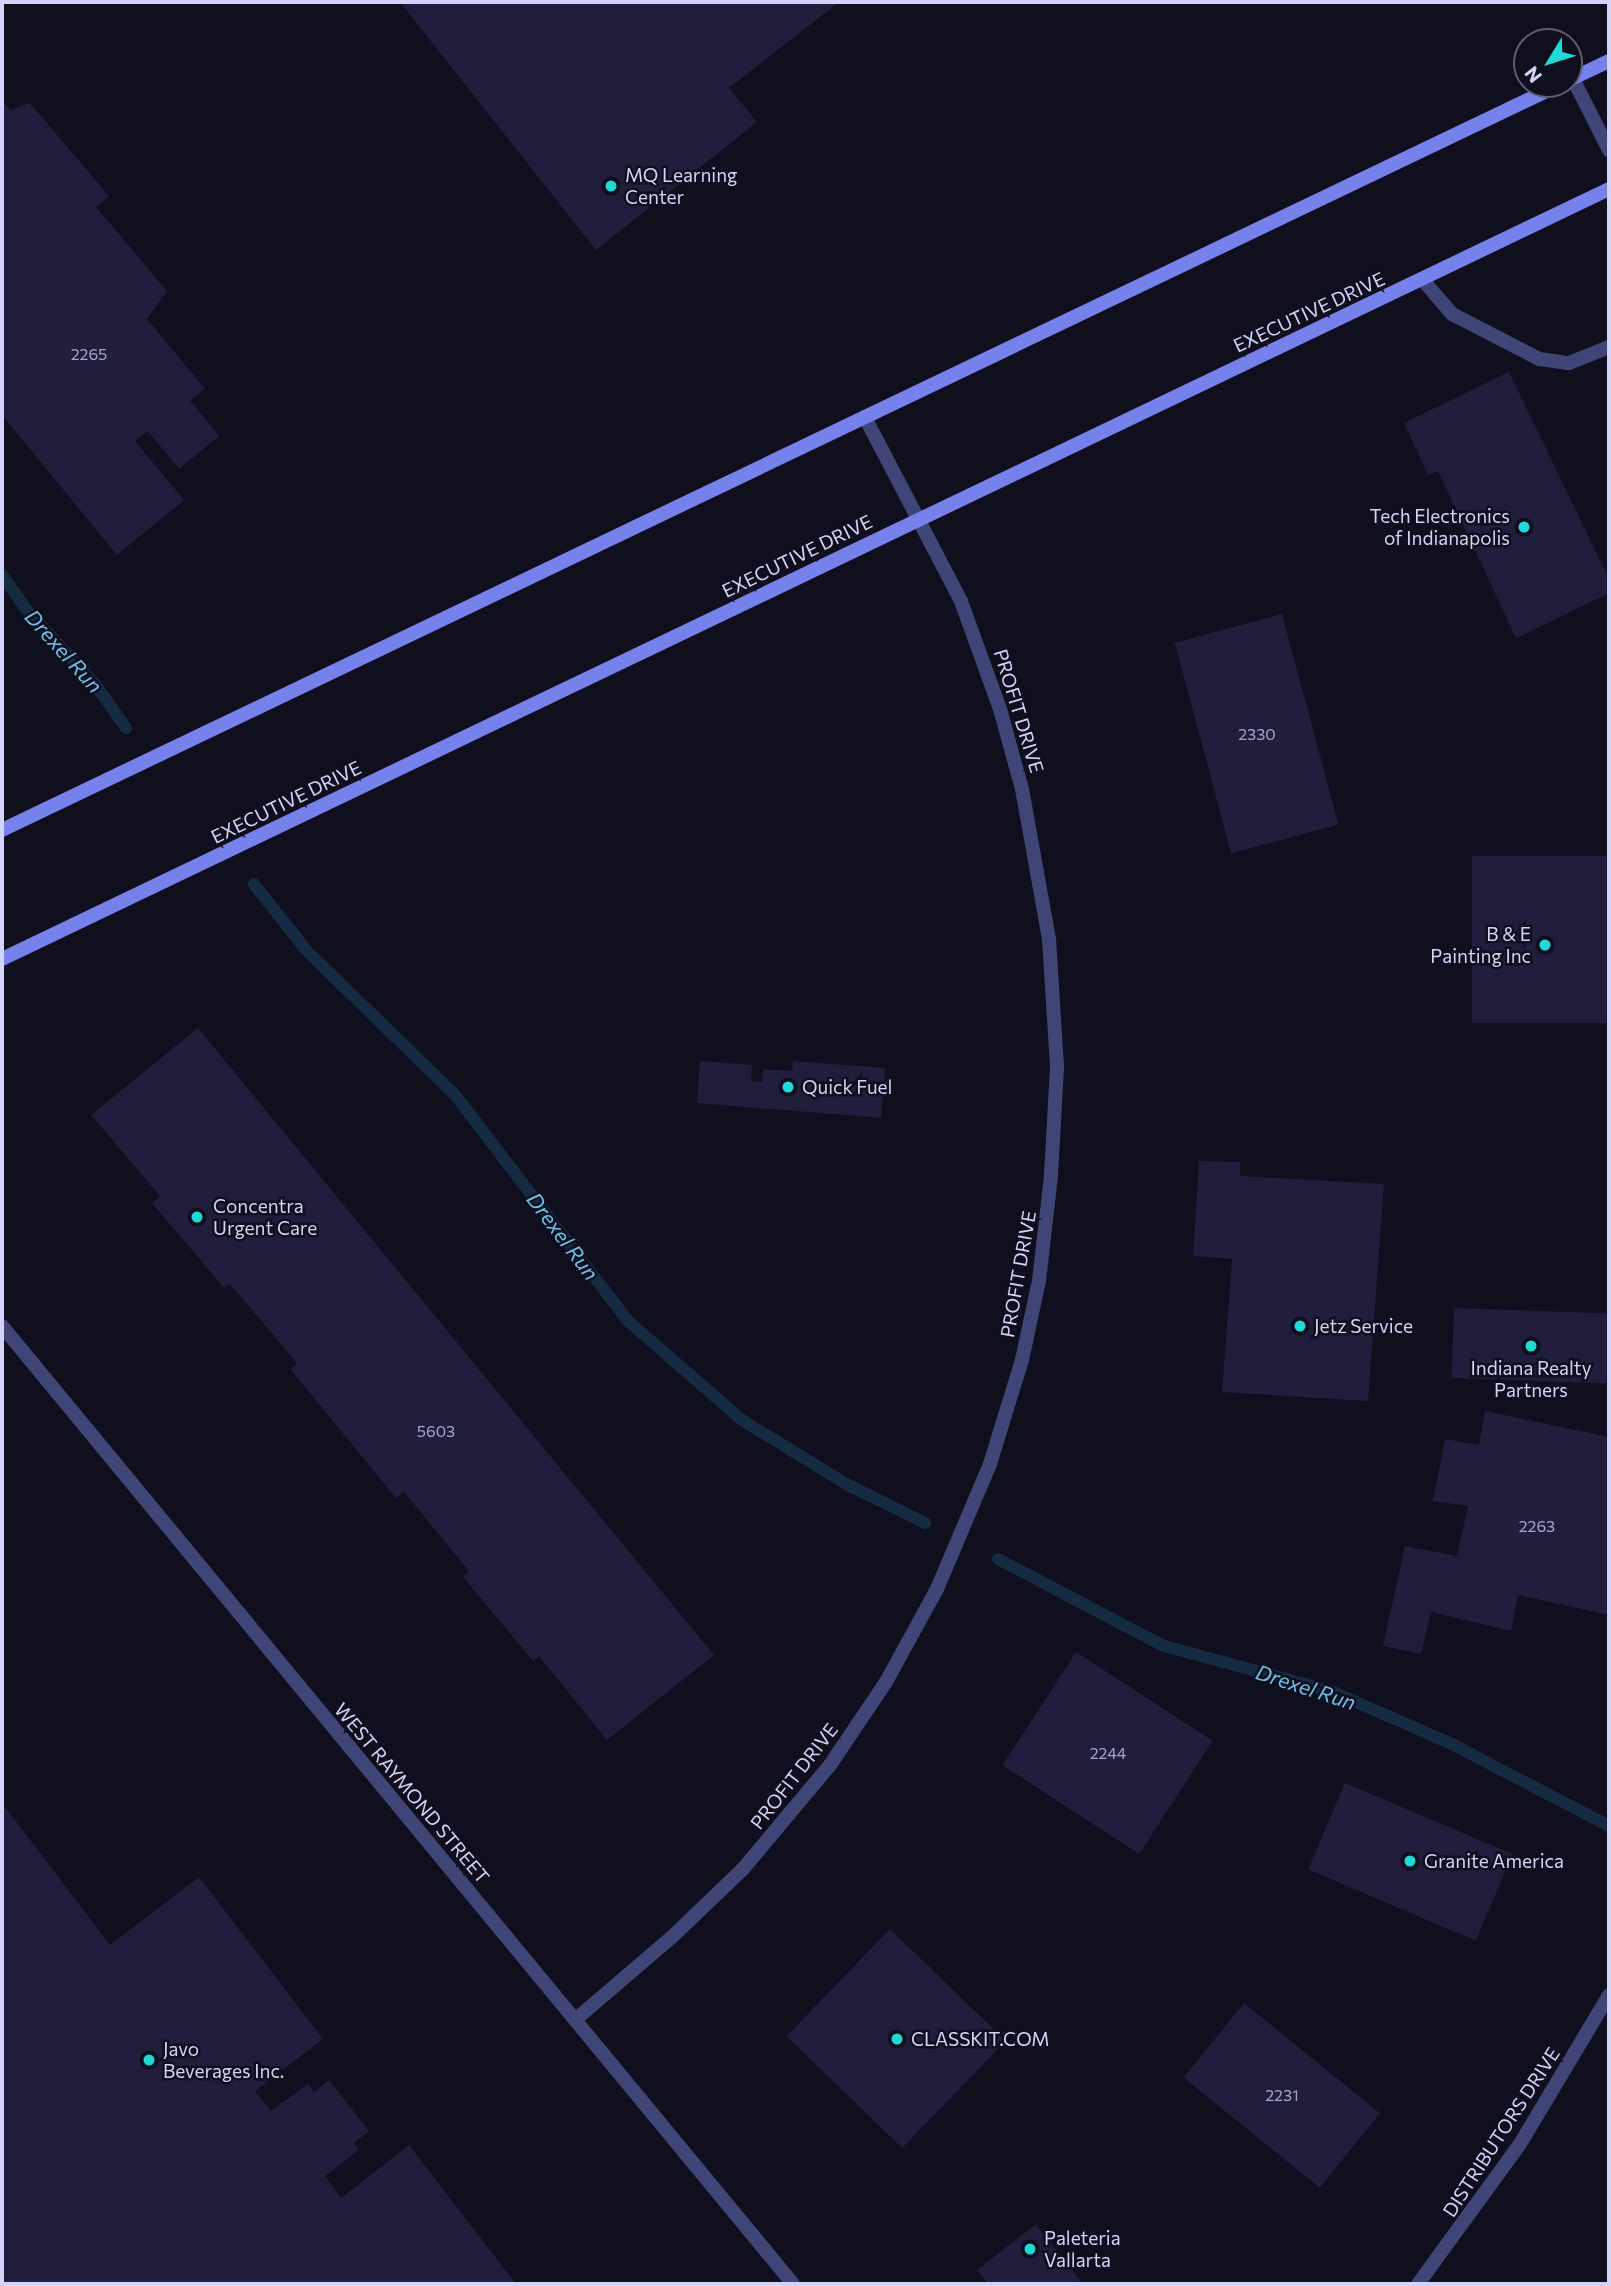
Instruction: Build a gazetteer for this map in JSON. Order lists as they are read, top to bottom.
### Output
{
  "streets": {
    "street": [
      "EXECUTIVE DRIVE",
      "PROFIT DRIVE",
      "WEST RAYMOND STREET",
      "DISTRIBUTORS DRIVE"
    ]
  },
  "crossings": [
    ["EXECUTIVE DRIVE", "PROFIT DRIVE"],
    ["PROFIT DRIVE", "WEST RAYMOND STREET"]
  ],
  "water": ["Drexel Run"],
  "places": [
    "MQ Learning Center",
    "Tech Electronics of Indianapolis",
    "B & E Painting Inc",
    "Quick Fuel",
    "Concentra Urgent Care",
    "Jetz Service",
    "Indiana Realty Partners",
    "Granite America",
    "CLASSKIT.COM",
    "Javo Beverages Inc.",
    "Paleteria Vallarta"
  ],
  "house_numbers": [
    "2265",
    "2330",
    "5603",
    "2263",
    "2244",
    "2231"
  ],
  "north": "bottom left"
}
